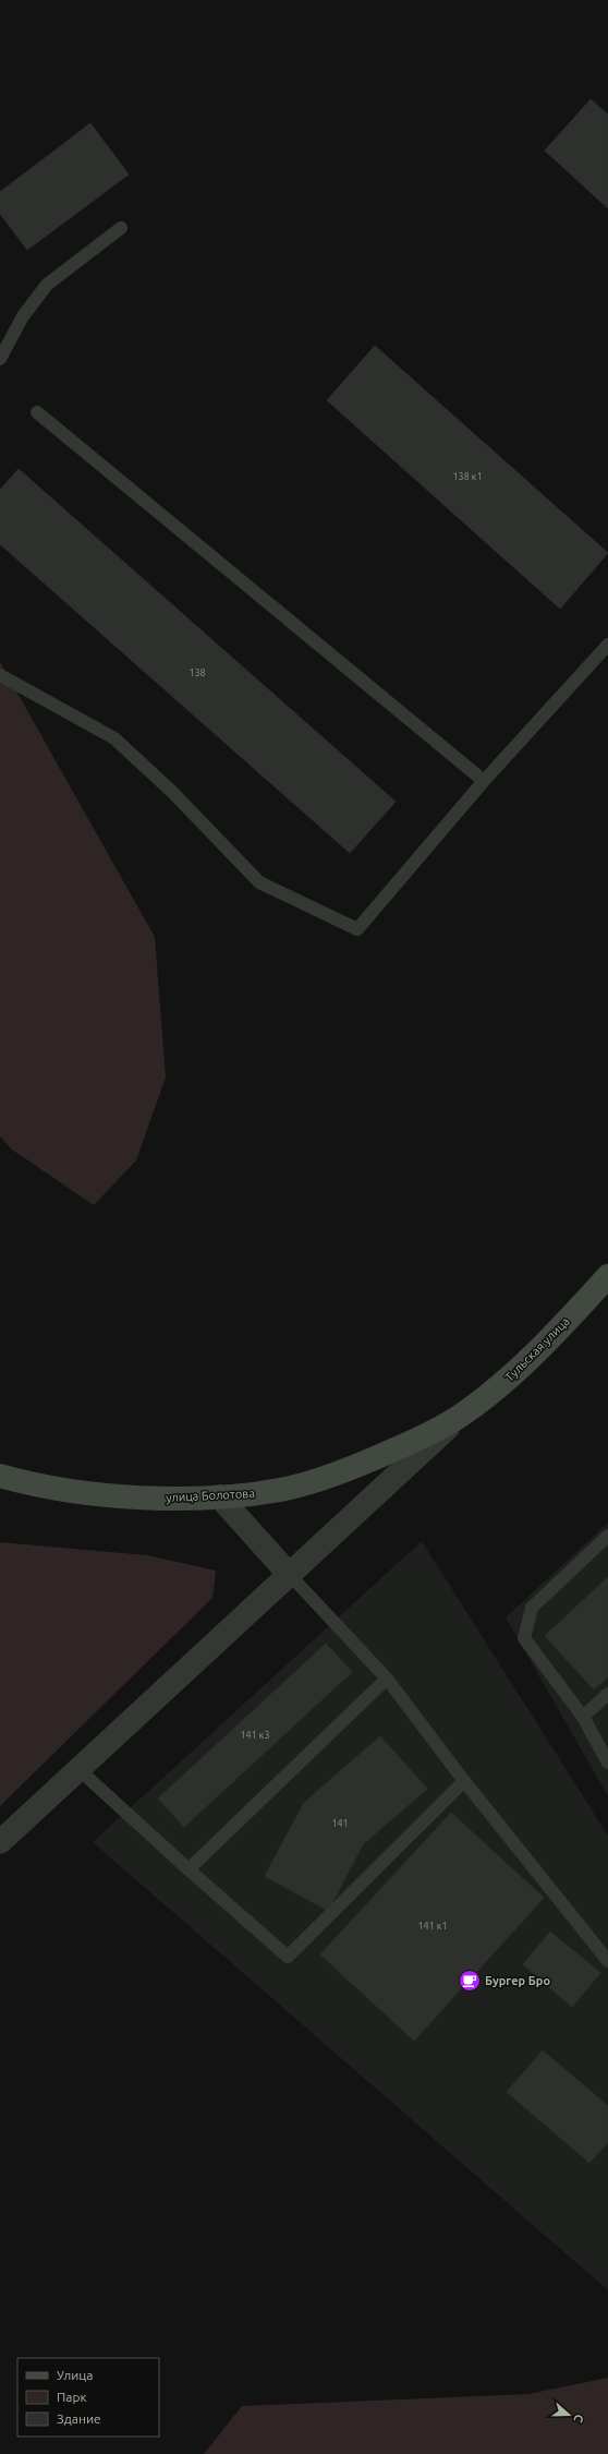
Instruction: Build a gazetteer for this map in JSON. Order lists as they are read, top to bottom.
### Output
{
  "streets": {
    "main road": ["Тульская улица", "улица Болотова"]
  },
  "crossings": [
    ["Тульская улица", "улица Болотова"]
  ],
  "places": {
    "cafe": ["Бургер Бро"]
  },
  "house_numbers": [
    "138 к1",
    "138",
    "141 к3",
    "141",
    "141 к1"
  ],
  "legend": ["Улица", "Парк", "Здание"],
  "north": "right"
}
